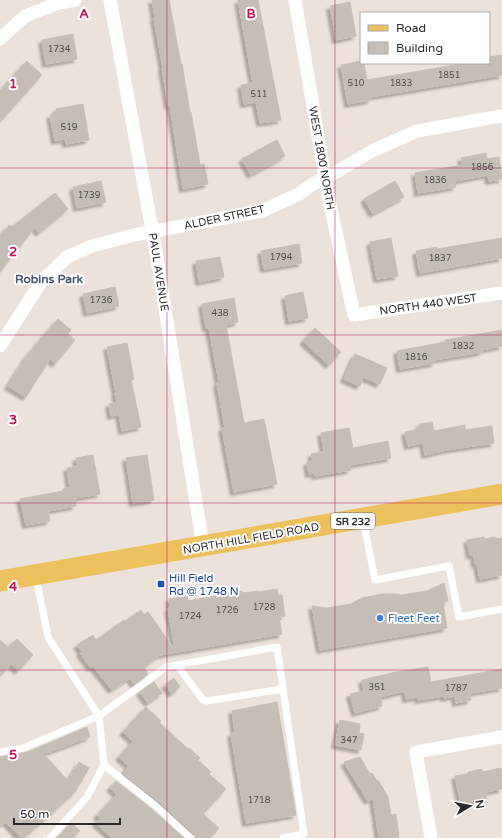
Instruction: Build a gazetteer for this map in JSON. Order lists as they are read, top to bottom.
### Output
{
  "streets": {
    "main road": ["SR 232", "NORTH HILL FIELD ROAD"],
    "street": [
      "WEST 1800 NORTH",
      "ALDER STREET",
      "PAUL AVENUE",
      "NORTH 440 WEST"
    ]
  },
  "crossings": [
    ["WEST 1800 NORTH", "ALDER STREET"],
    ["WEST 1800 NORTH", "NORTH 440 WEST"],
    ["ALDER STREET", "PAUL AVENUE"],
    ["PAUL AVENUE", "NORTH HILL FIELD ROAD"]
  ],
  "districts": ["Robins Park"],
  "places": {
    "transit": ["Hill Field Rd @ 1748 N"],
    "other": ["Fleet Feet"]
  },
  "house_numbers": [
    "1734",
    "1851",
    "510",
    "1833",
    "511",
    "519",
    "1856",
    "1836",
    "1739",
    "1794",
    "1837",
    "1736",
    "438",
    "1832",
    "1816",
    "1728",
    "1726",
    "1724",
    "351",
    "1787",
    "347",
    "1718"
  ],
  "legend": ["Road", "Building"],
  "scale_bar": "50 m",
  "north": "right",
  "grid": {
    "columns": ["A", "B"],
    "rows": [
      "1",
      "2",
      "3",
      "4",
      "5"
    ]
  }
}
